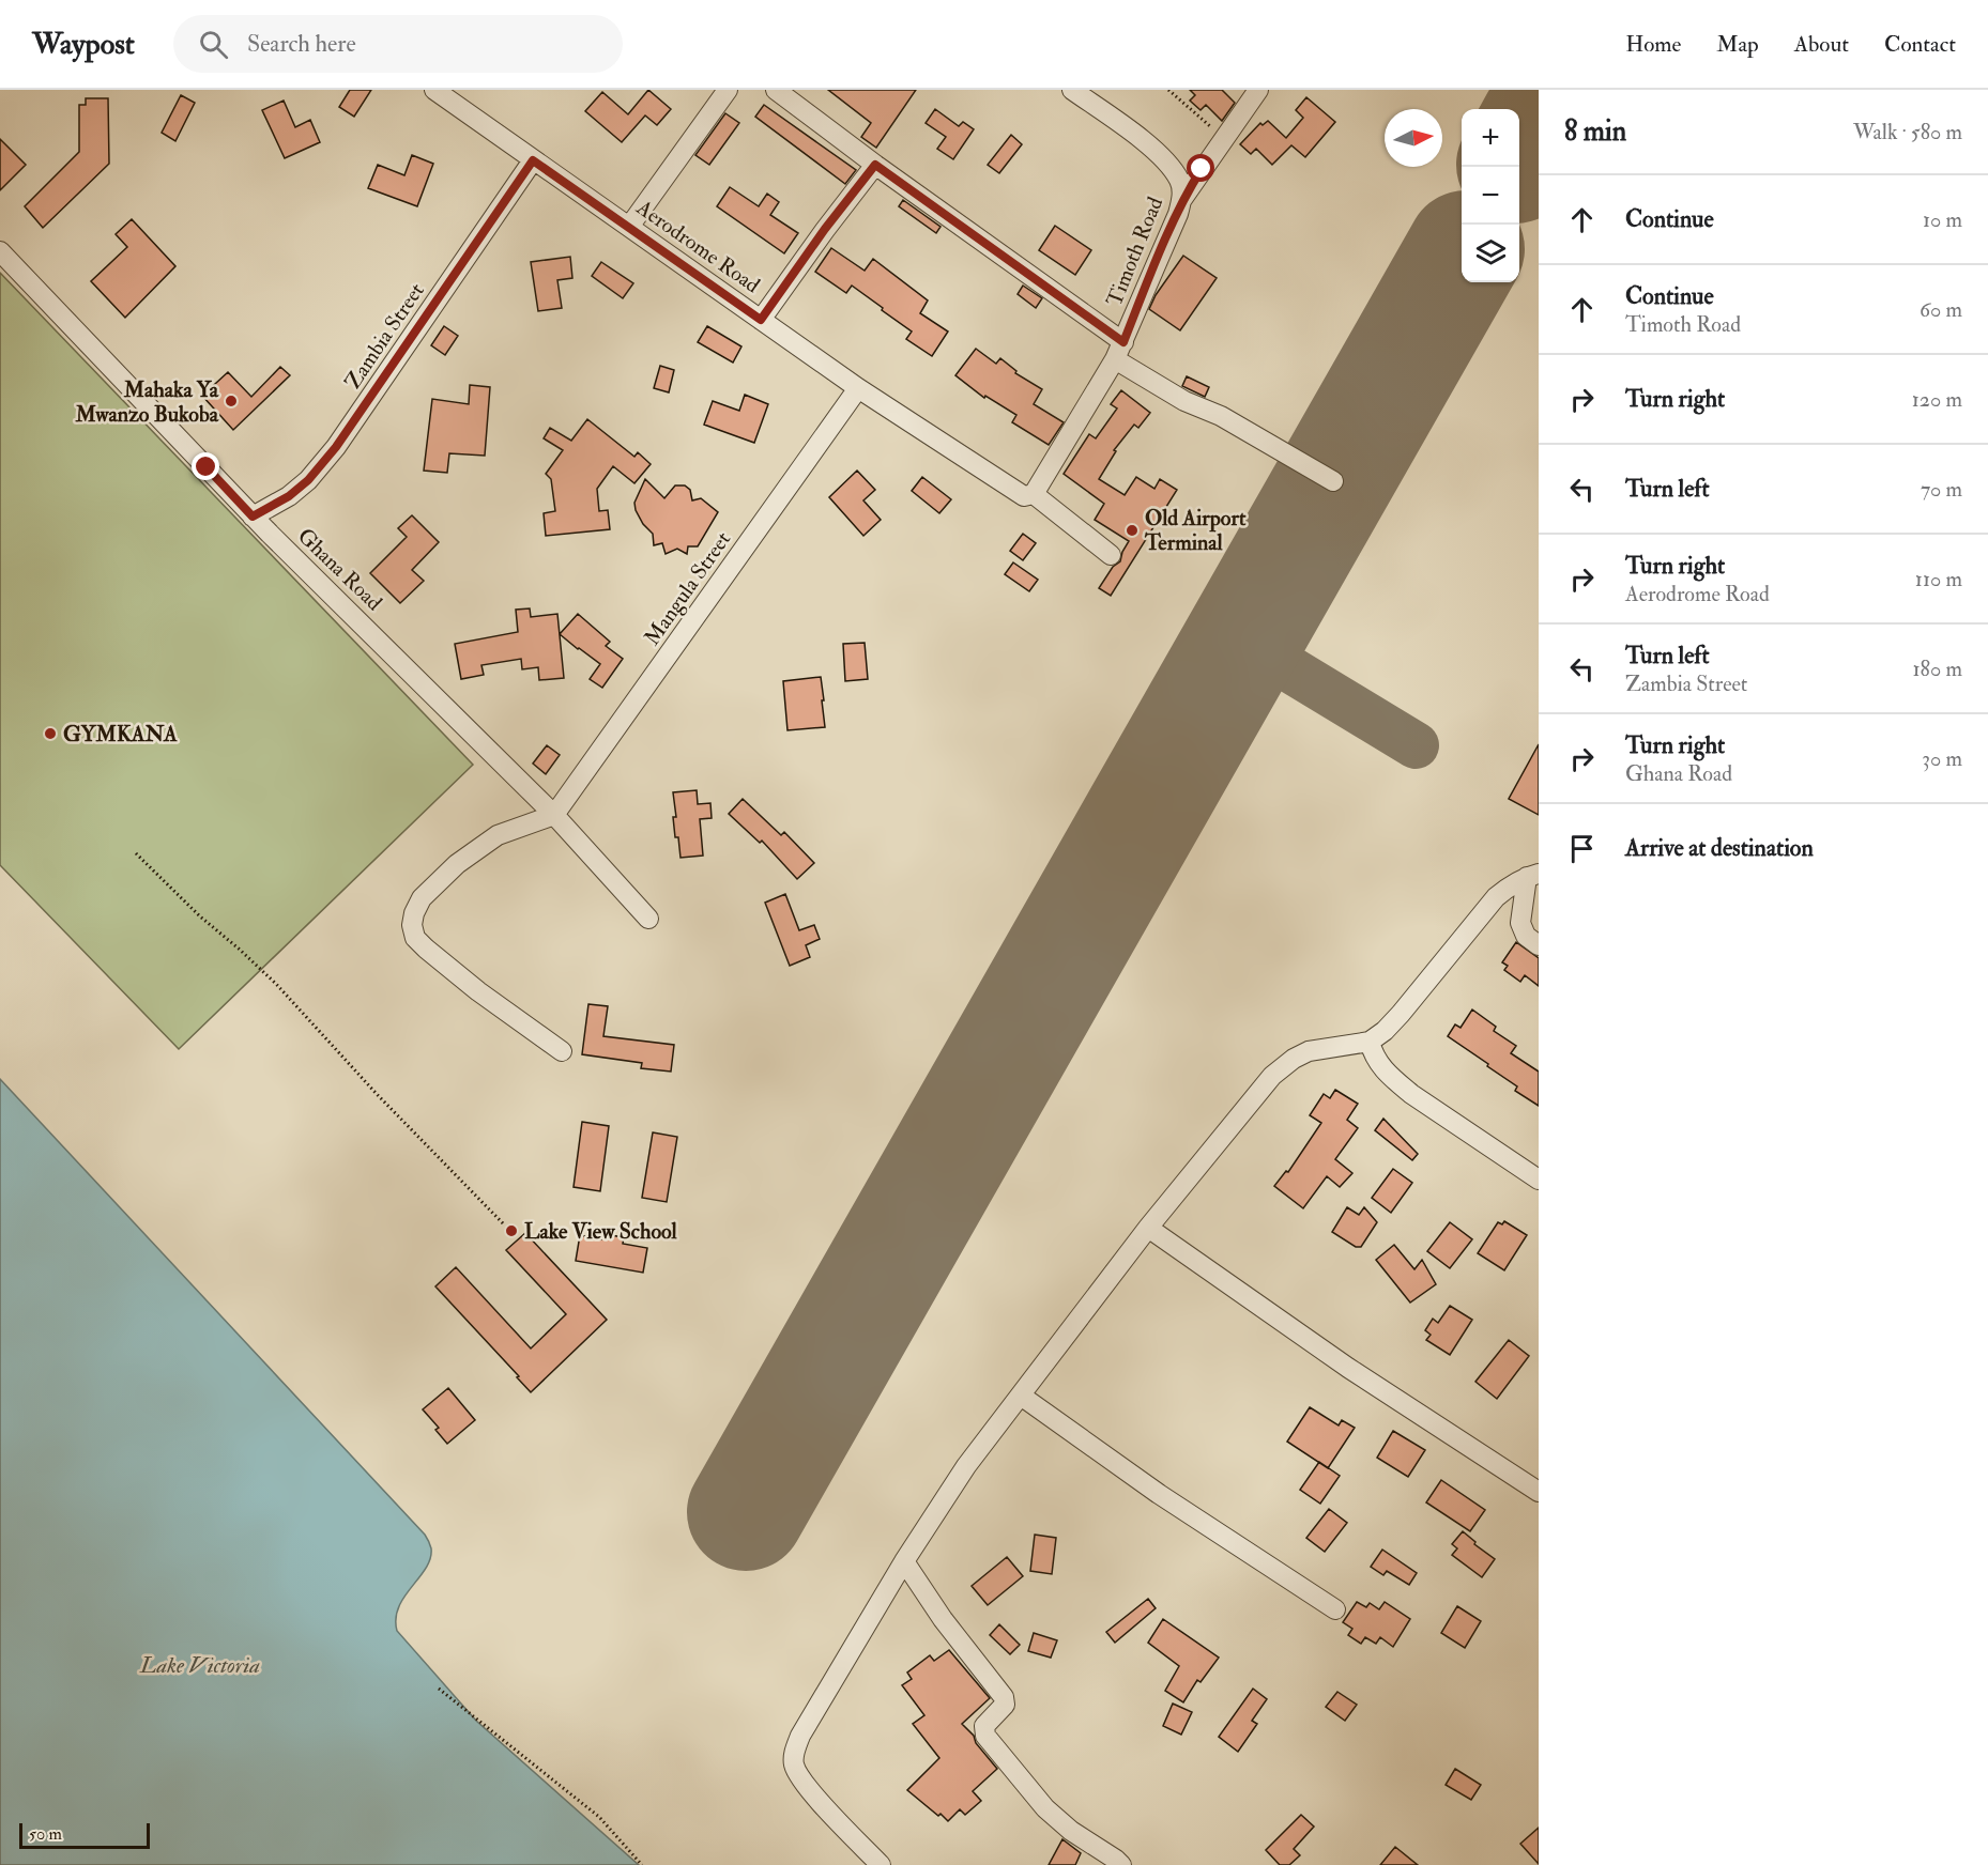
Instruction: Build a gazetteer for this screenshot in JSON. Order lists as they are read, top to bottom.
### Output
{
  "streets": {
    "street": [
      "Aerodrome Road",
      "Timoth Road",
      "Zambia Street",
      "Ghana Road",
      "Mangula Street"
    ]
  },
  "crossings": [
    ["Aerodrome Road", "Timoth Road"],
    ["Aerodrome Road", "Zambia Street"],
    ["Aerodrome Road", "Mangula Street"],
    ["Zambia Street", "Ghana Road"],
    ["Ghana Road", "Mangula Street"]
  ],
  "water": ["Lake Victoria"],
  "places": [
    "Mahaka Ya Mwanzo Bukoba",
    "Old Airport Terminal",
    "GYMKANA",
    "Lake View School"
  ],
  "scale_bar": "50 m",
  "north": "right",
  "page": {
    "header": "Waypost",
    "search": "Search here",
    "nav": [
      "Home",
      "Map",
      "About",
      "Contact"
    ],
    "heading": ["8 min", "Walk · 580 m"],
    "map_buttons": ["+", "−"],
    "list": [
      ["Continue", "10 m"],
      ["Continue", "Timoth Road", "60 m"],
      ["Turn right", "120 m"],
      ["Turn left", "70 m"],
      ["Turn right", "Aerodrome Road", "110 m"],
      ["Turn left", "Zambia Street", "180 m"],
      ["Turn right", "Ghana Road", "30 m"],
      "Arrive at destination"
    ],
    "scale": "50 m"
  }
}
